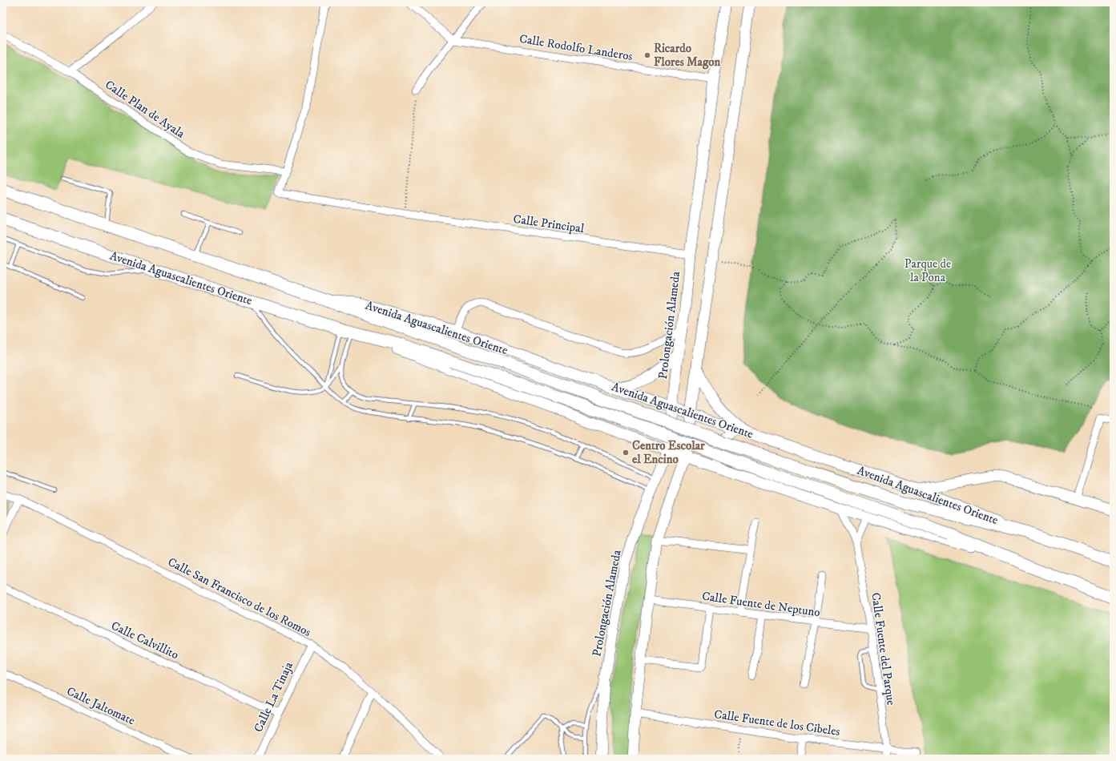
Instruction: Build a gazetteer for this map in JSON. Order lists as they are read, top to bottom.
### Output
{
  "streets": {
    "main road": ["Avenida Aguascalientes Oriente"],
    "street": [
      "Calle Rodolfo Landeros",
      "Calle Plan de Ayala",
      "Calle Principal",
      "Prolongación Alameda",
      "Calle San Francisco de los Romos",
      "Calle Fuente de Neptuno",
      "Calle Calvillito",
      "Calle Fuente del Parque",
      "Calle La Tinaja",
      "Calle Jaltomate",
      "Calle Fuente de los Cibeles"
    ]
  },
  "crossings": [
    ["Calle Rodolfo Landeros", "Prolongación Alameda"],
    ["Calle Principal", "Prolongación Alameda"],
    ["Avenida Aguascalientes Oriente", "Prolongación Alameda"],
    ["Avenida Aguascalientes Oriente", "Calle Fuente del Parque"],
    ["Calle San Francisco de los Romos", "Calle La Tinaja"],
    ["Calle Fuente de Neptuno", "Calle Fuente del Parque"],
    ["Calle Calvillito", "Calle La Tinaja"],
    ["Calle Fuente del Parque", "Calle Fuente de los Cibeles"]
  ],
  "parks": ["Parque de la Pona"],
  "places": ["Ricardo Flores Magon", "Centro Escolar el Encino"]
}
